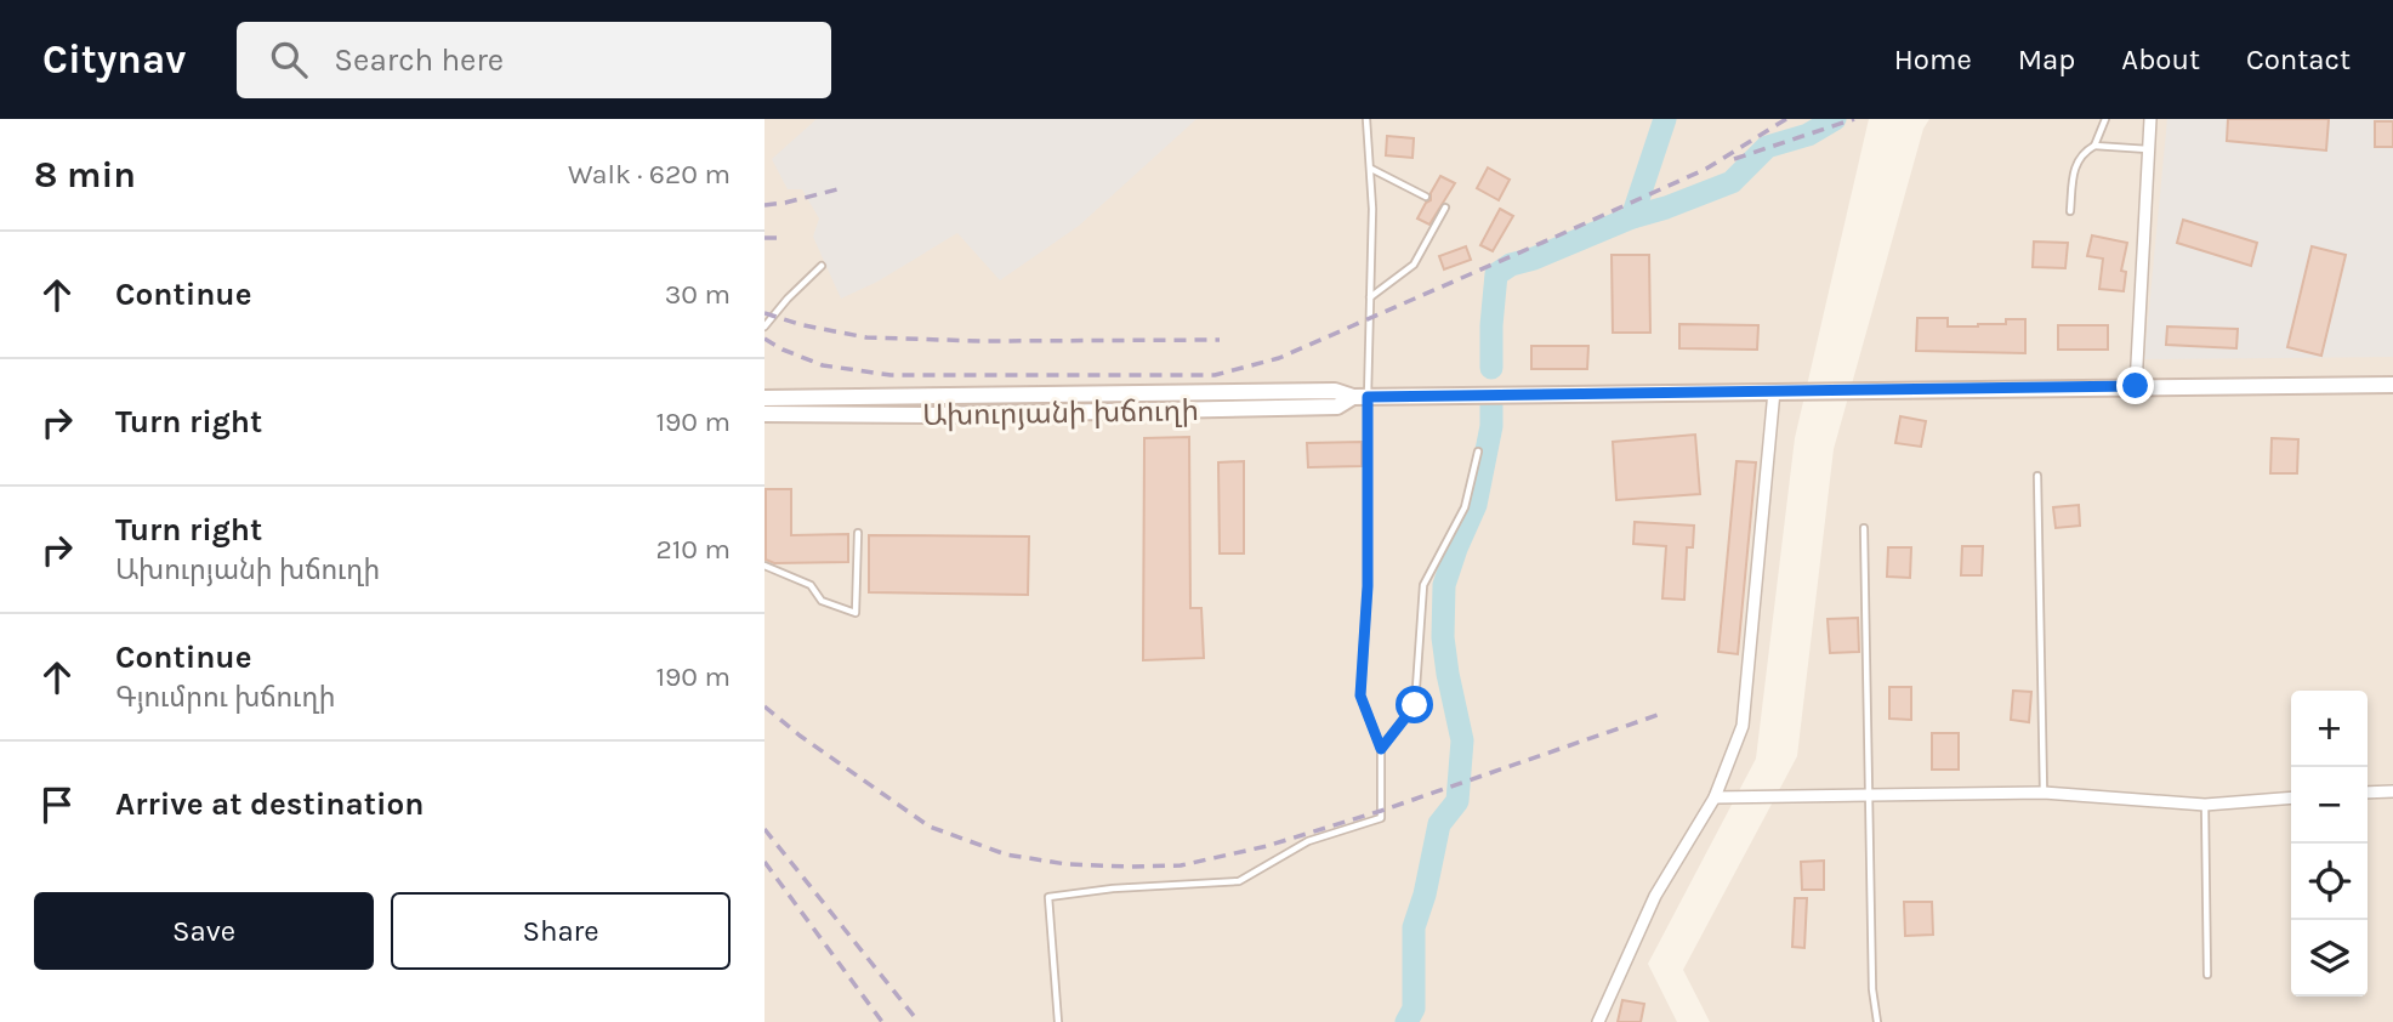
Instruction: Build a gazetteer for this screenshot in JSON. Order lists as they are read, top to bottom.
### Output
{
  "streets": {
    "main road": ["Ախուրյանի խճուղի"]
  },
  "page": {
    "header": "Citynav",
    "search": "Search here",
    "nav": [
      "Home",
      "Map",
      "About",
      "Contact"
    ],
    "heading": ["8 min", "Walk · 620 m"],
    "list": [
      ["Continue", "30 m"],
      ["Turn right", "190 m"],
      ["Turn right", "Ախուրյանի խճուղի", "210 m"],
      ["Continue", "Գյումրու խճուղի", "190 m"],
      "Arrive at destination"
    ],
    "map_buttons": ["+", "−"],
    "buttons": ["Save", "Share"]
  }
}
